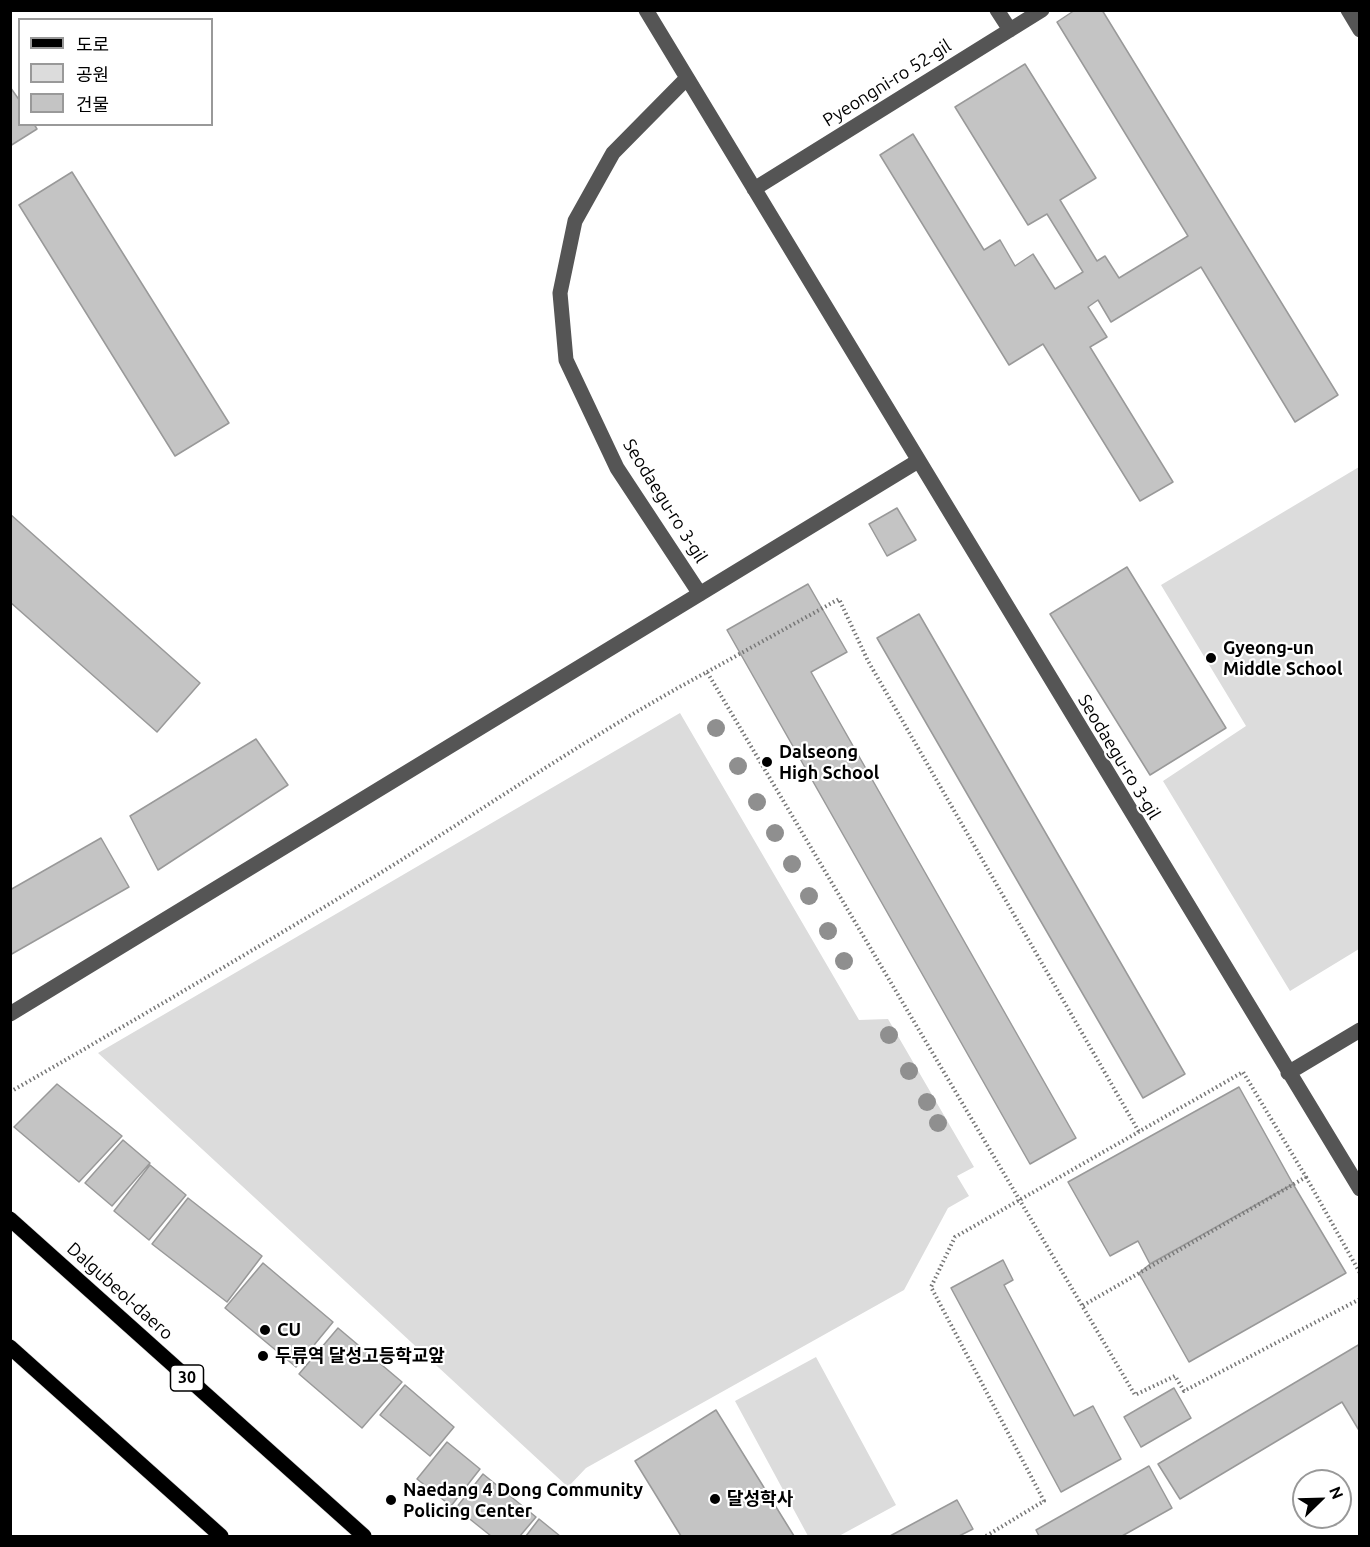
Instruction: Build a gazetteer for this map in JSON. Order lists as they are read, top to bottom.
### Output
{
  "streets": {
    "main road": ["Dalgubeol-daero", "30"],
    "street": ["Pyeongni-ro 52-gil", "Seodaegu-ro 3-gil"]
  },
  "crossings": [
    ["Pyeongni-ro 52-gil", "Seodaegu-ro 3-gil"]
  ],
  "places": [
    "Gyeong-un Middle School",
    "Dalseong High School",
    "CU",
    "두류역 달성고등학교앞",
    "달성학사",
    "Naedang 4 Dong Community Policing Center"
  ],
  "legend": ["도로", "공원", "건물"],
  "north": "top right"
}
